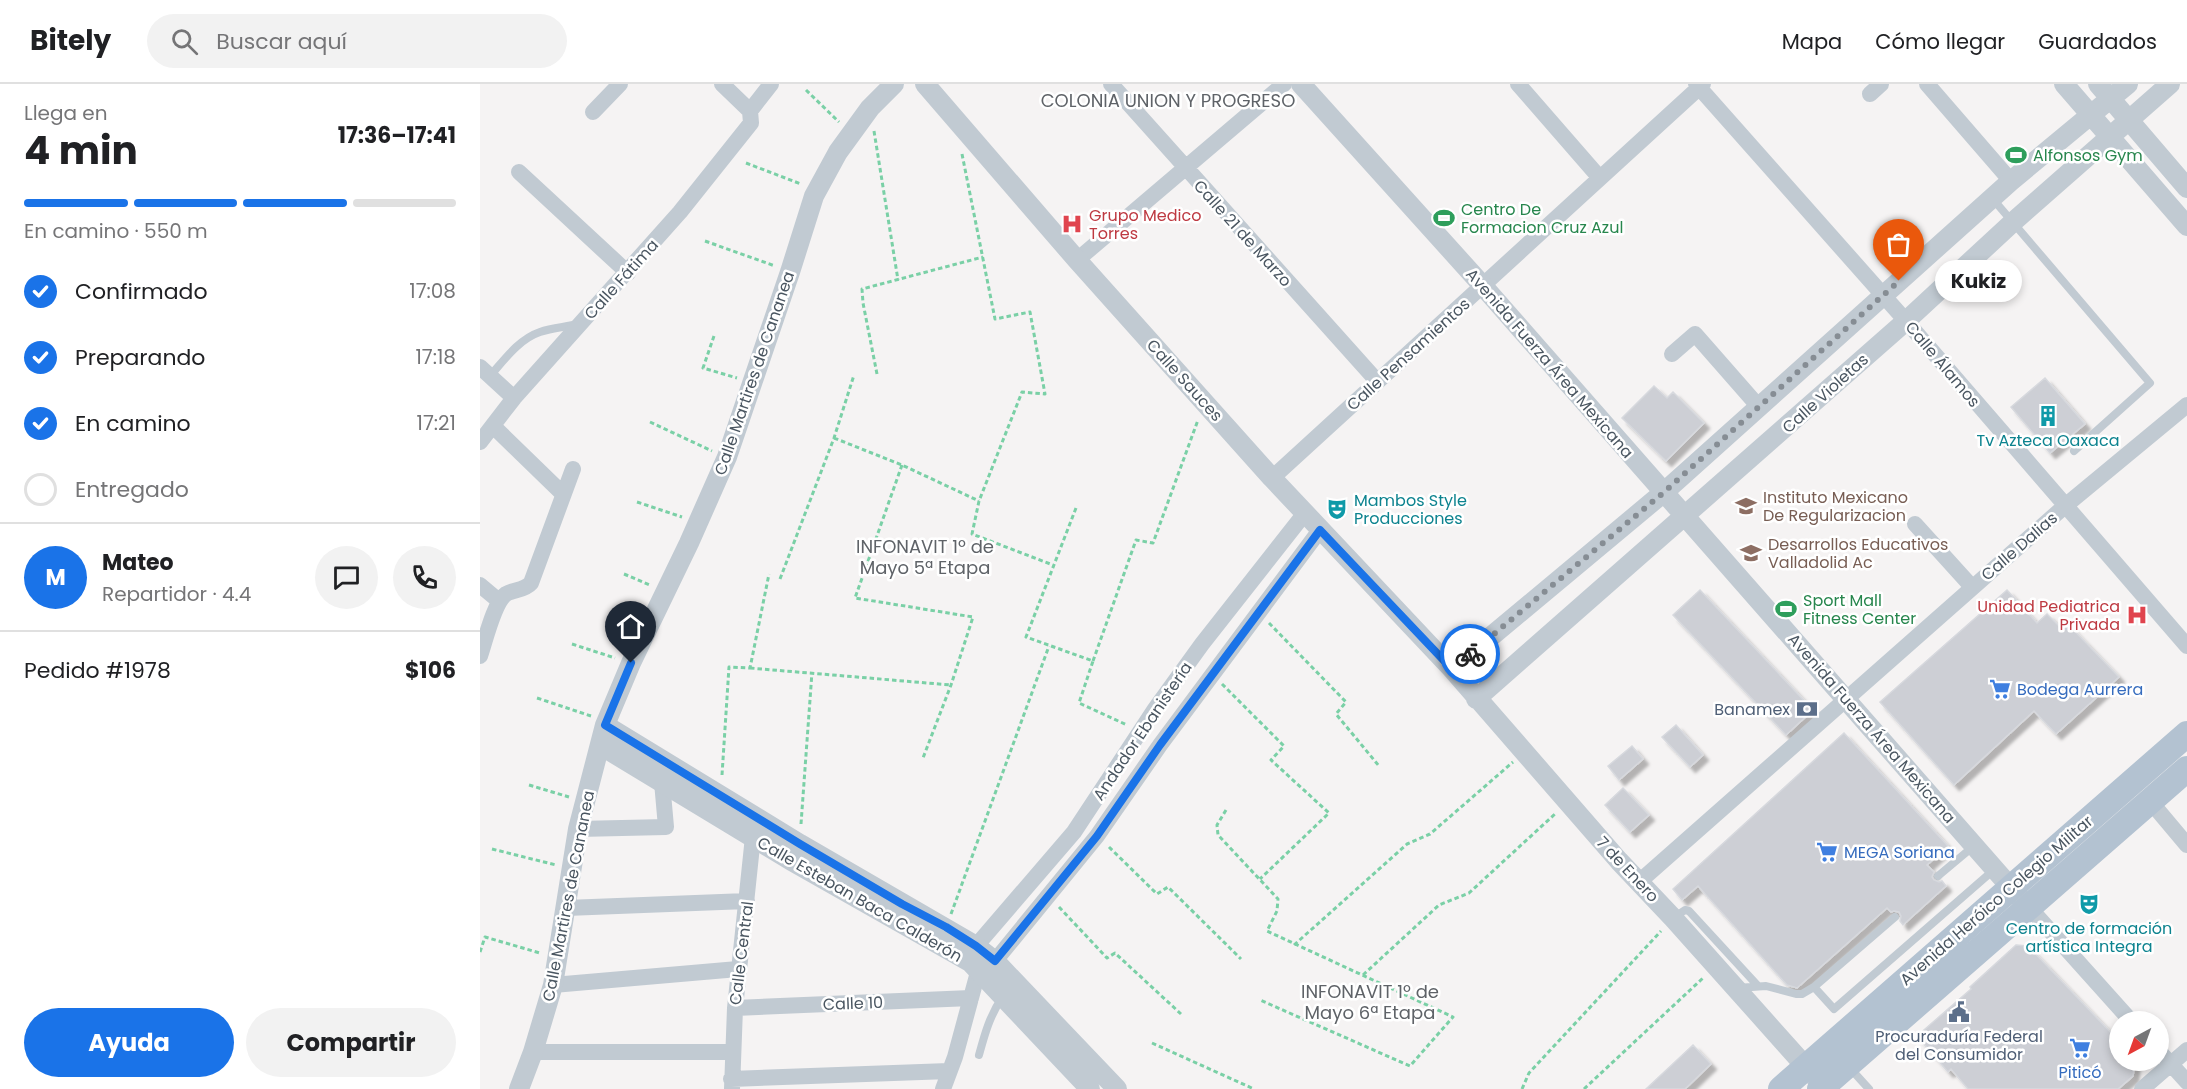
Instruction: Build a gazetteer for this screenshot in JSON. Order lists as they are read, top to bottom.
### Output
{
  "streets": {
    "main road": ["Avenida Heróico Colegio Militar"],
    "street": [
      "Calle 21 de Marzo",
      "Calle Fátima",
      "Calle Pensamientos",
      "Avenida Fuerza Área Mexicana",
      "Calle Álamos",
      "Calle Martires de Cananea",
      "Calle Sauces",
      "Calle Violetas",
      "Calle Dalias",
      "Andador Ebanistería",
      "7 de Enero",
      "Calle Esteban Baca Calderón",
      "Calle Central",
      "Calle 10"
    ]
  },
  "crossings": [
    ["Calle 21 de Marzo", "Calle Pensamientos"],
    ["Calle Pensamientos", "Avenida Fuerza Área Mexicana"],
    ["Calle Pensamientos", "Calle Álamos"],
    ["Calle Pensamientos", "Calle Sauces"],
    ["Avenida Fuerza Área Mexicana", "Calle Violetas"],
    ["Avenida Fuerza Área Mexicana", "Calle Dalias"],
    ["Avenida Fuerza Área Mexicana", "Avenida Heróico Colegio Militar"],
    ["Calle Álamos", "Calle Violetas"],
    ["Calle Álamos", "Calle Dalias"],
    ["Calle Martires de Cananea", "Calle Esteban Baca Calderón"],
    ["Calle Sauces", "Calle Violetas"],
    ["Calle Sauces", "Andador Ebanistería"],
    ["Calle Sauces", "7 de Enero"],
    ["Calle Violetas", "7 de Enero"],
    ["Calle Dalias", "7 de Enero"],
    ["Andador Ebanistería", "Calle Esteban Baca Calderón"],
    ["Andador Ebanistería", "Calle 10"],
    ["7 de Enero", "Avenida Heróico Colegio Militar"],
    ["Calle Esteban Baca Calderón", "Calle Central"],
    ["Calle Central", "Calle 10"]
  ],
  "districts": ["COLONIA UNION Y PROGRESO", "INFONAVIT 1º de Mayo 5ª Etapa", "INFONAVIT 1º de Mayo 6ª Etapa"],
  "places": {
    "sports": ["Alfonsos Gym", "Centro De Formacion Cruz Azul", "Sport Mall Fitness Center"],
    "hospital": ["Grupo Medico Torres", "Unidad Pediatrica Privada"],
    "other": ["Kukiz"],
    "building": ["Tv Azteca Oaxaca"],
    "school or university": ["Instituto Mexicano De Regularizacion", "Desarrollos Educativos Valladolid Ac"],
    "theatre": ["Mambos Style Producciones", "Centro de formación artística Integra"],
    "supermarket": ["Bodega Aurrera", "MEGA Soriana", "Piticó"],
    "bank": ["Banamex"],
    "public building": ["Procuraduría Federal del Consumidor"]
  },
  "north": "bottom left",
  "page": {
    "header": "Bitely",
    "search": "Buscar aquí",
    "nav": ["Mapa", "Cómo llegar", "Guardados"],
    "heading": ["4 min", "Llega en", "17:36–17:41"],
    "panel": [
      "Mateo",
      "Repartidor · 4.4",
      "Pedido #1978",
      "$106"
    ],
    "bar": "En camino · 550 m",
    "list": [
      ["Confirmado", "17:08"],
      ["Preparando", "17:18"],
      ["En camino", "17:21"],
      "Entregado"
    ],
    "bubble": "Kukiz",
    "round": "M",
    "buttons": ["Ayuda", "Compartir"]
  }
}
